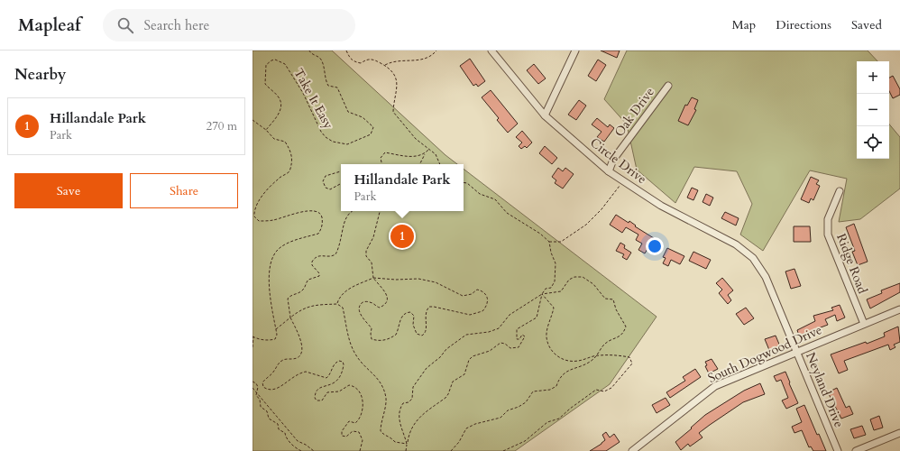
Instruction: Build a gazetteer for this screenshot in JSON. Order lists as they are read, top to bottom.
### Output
{
  "streets": {
    "street": [
      "Oak Drive",
      "Circle Drive",
      "Ridge Road",
      "South Dogwood Drive",
      "Neyland Drive"
    ],
    "path": ["Take It Easy"]
  },
  "crossings": [
    ["Oak Drive", "Circle Drive"],
    ["Circle Drive", "Neyland Drive"],
    ["Ridge Road", "South Dogwood Drive"],
    ["South Dogwood Drive", "Neyland Drive"]
  ],
  "page": {
    "header": "Mapleaf",
    "search": "Search here",
    "nav": ["Map", "Directions", "Saved"],
    "heading": "Nearby",
    "map_buttons": ["+", "−"],
    "list": [
      {
        "mark": "1",
        "name": "Hillandale Park",
        "note": "Park",
        "value": "270 m"
      }
    ],
    "buttons": ["Save", "Share"],
    "popup": ["Hillandale Park", "Park"],
    "pins": "1"
  }
}
